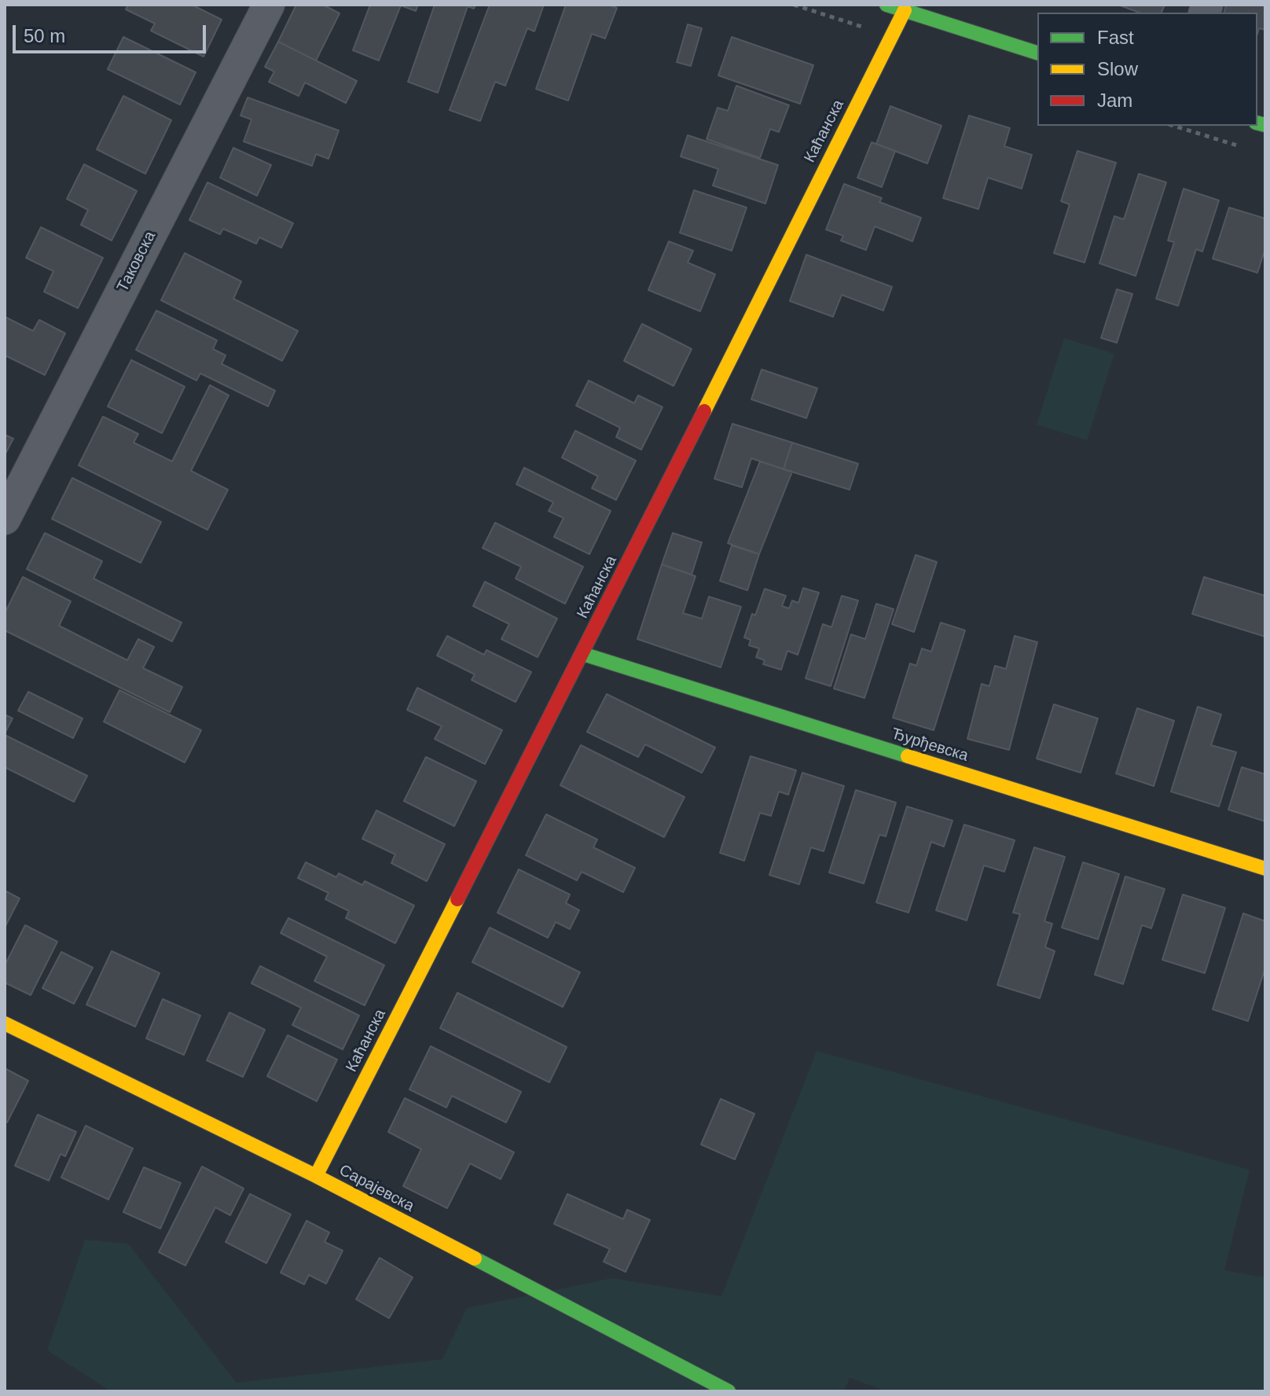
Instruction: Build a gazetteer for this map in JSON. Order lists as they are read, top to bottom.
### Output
{
  "streets": {
    "street": [
      "Каћанска",
      "Таковска",
      "Ђурђевска",
      "Сарајевска"
    ]
  },
  "crossings": [
    ["Каћанска", "Ђурђевска"],
    ["Каћанска", "Сарајевска"]
  ],
  "legend": ["Fast", "Slow", "Jam"],
  "scale_bar": "50 m"
}
